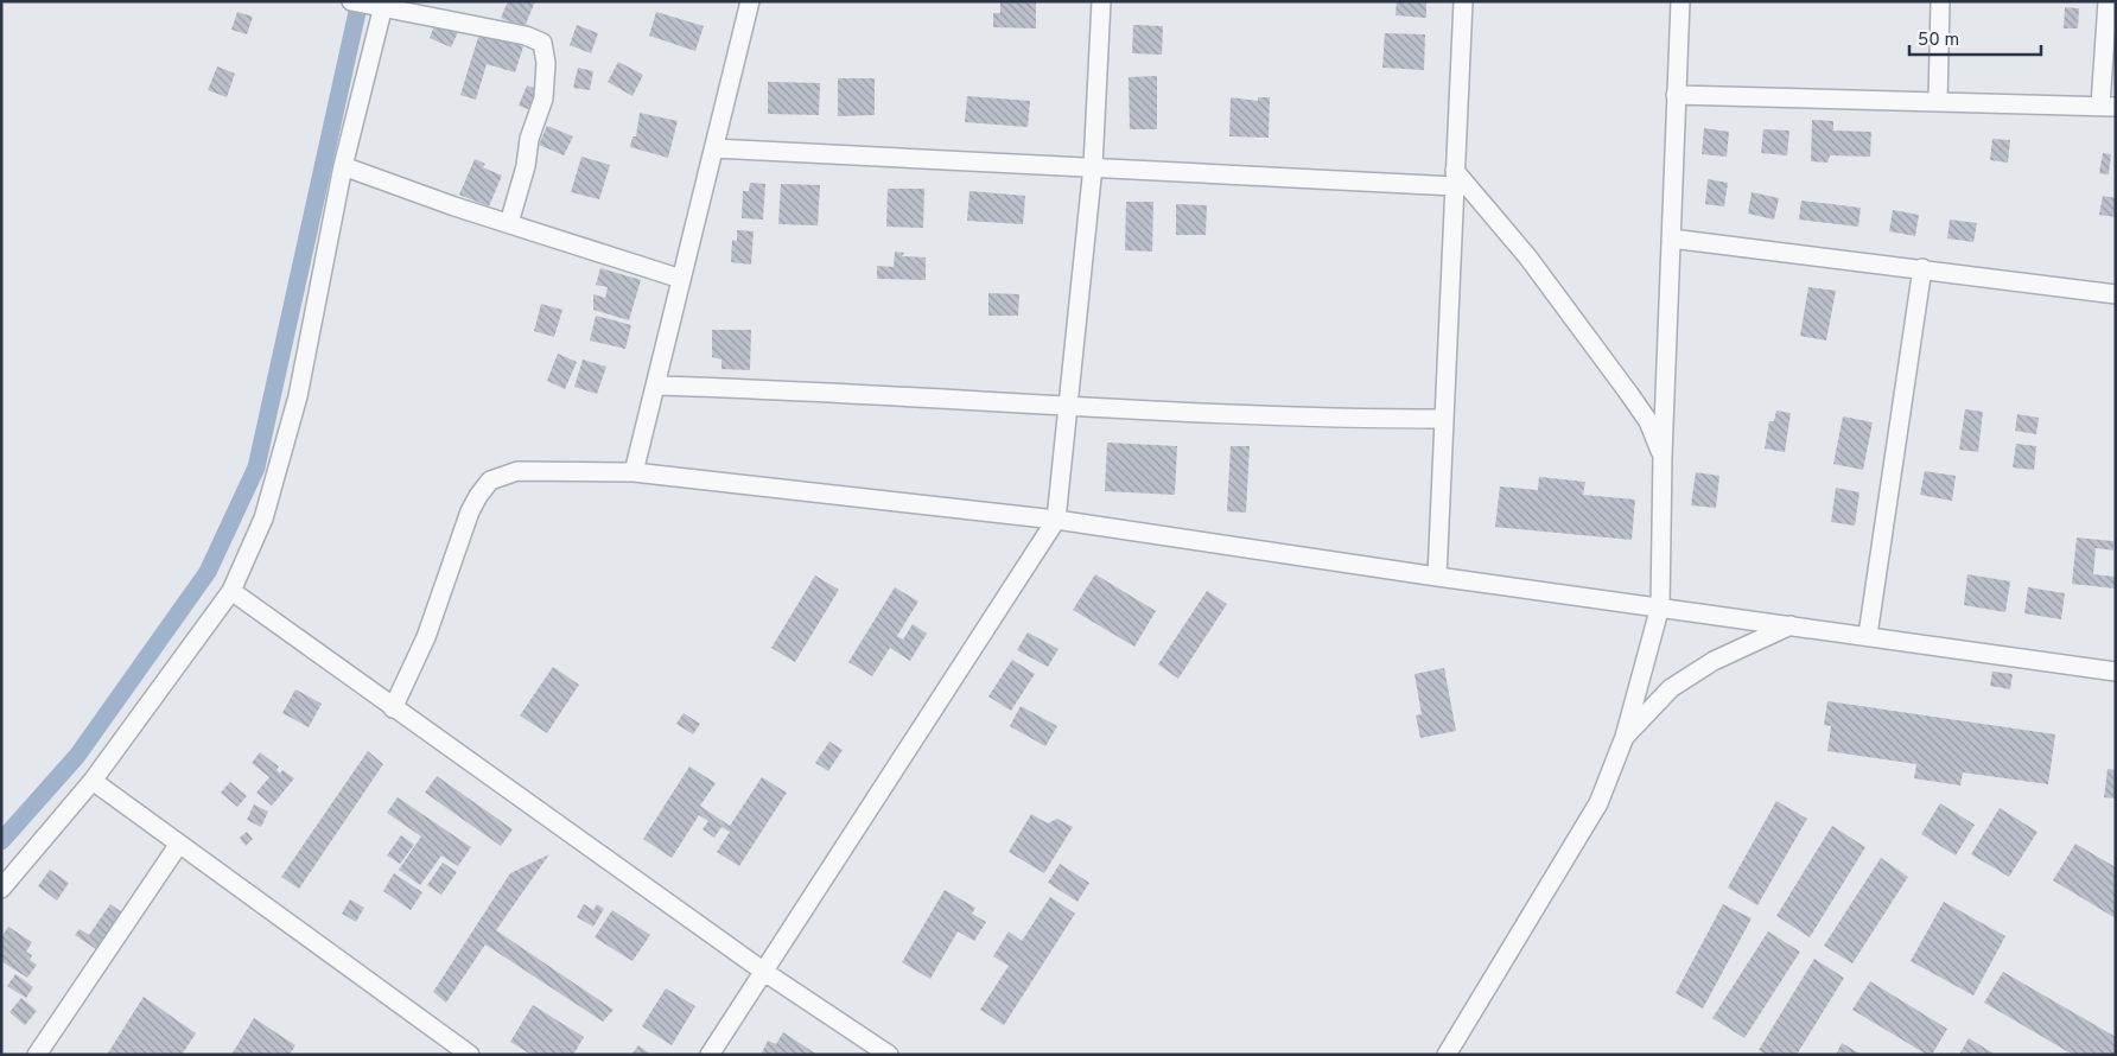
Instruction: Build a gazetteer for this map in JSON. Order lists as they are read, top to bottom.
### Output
{
  "scale_bar": "50 m"
}
